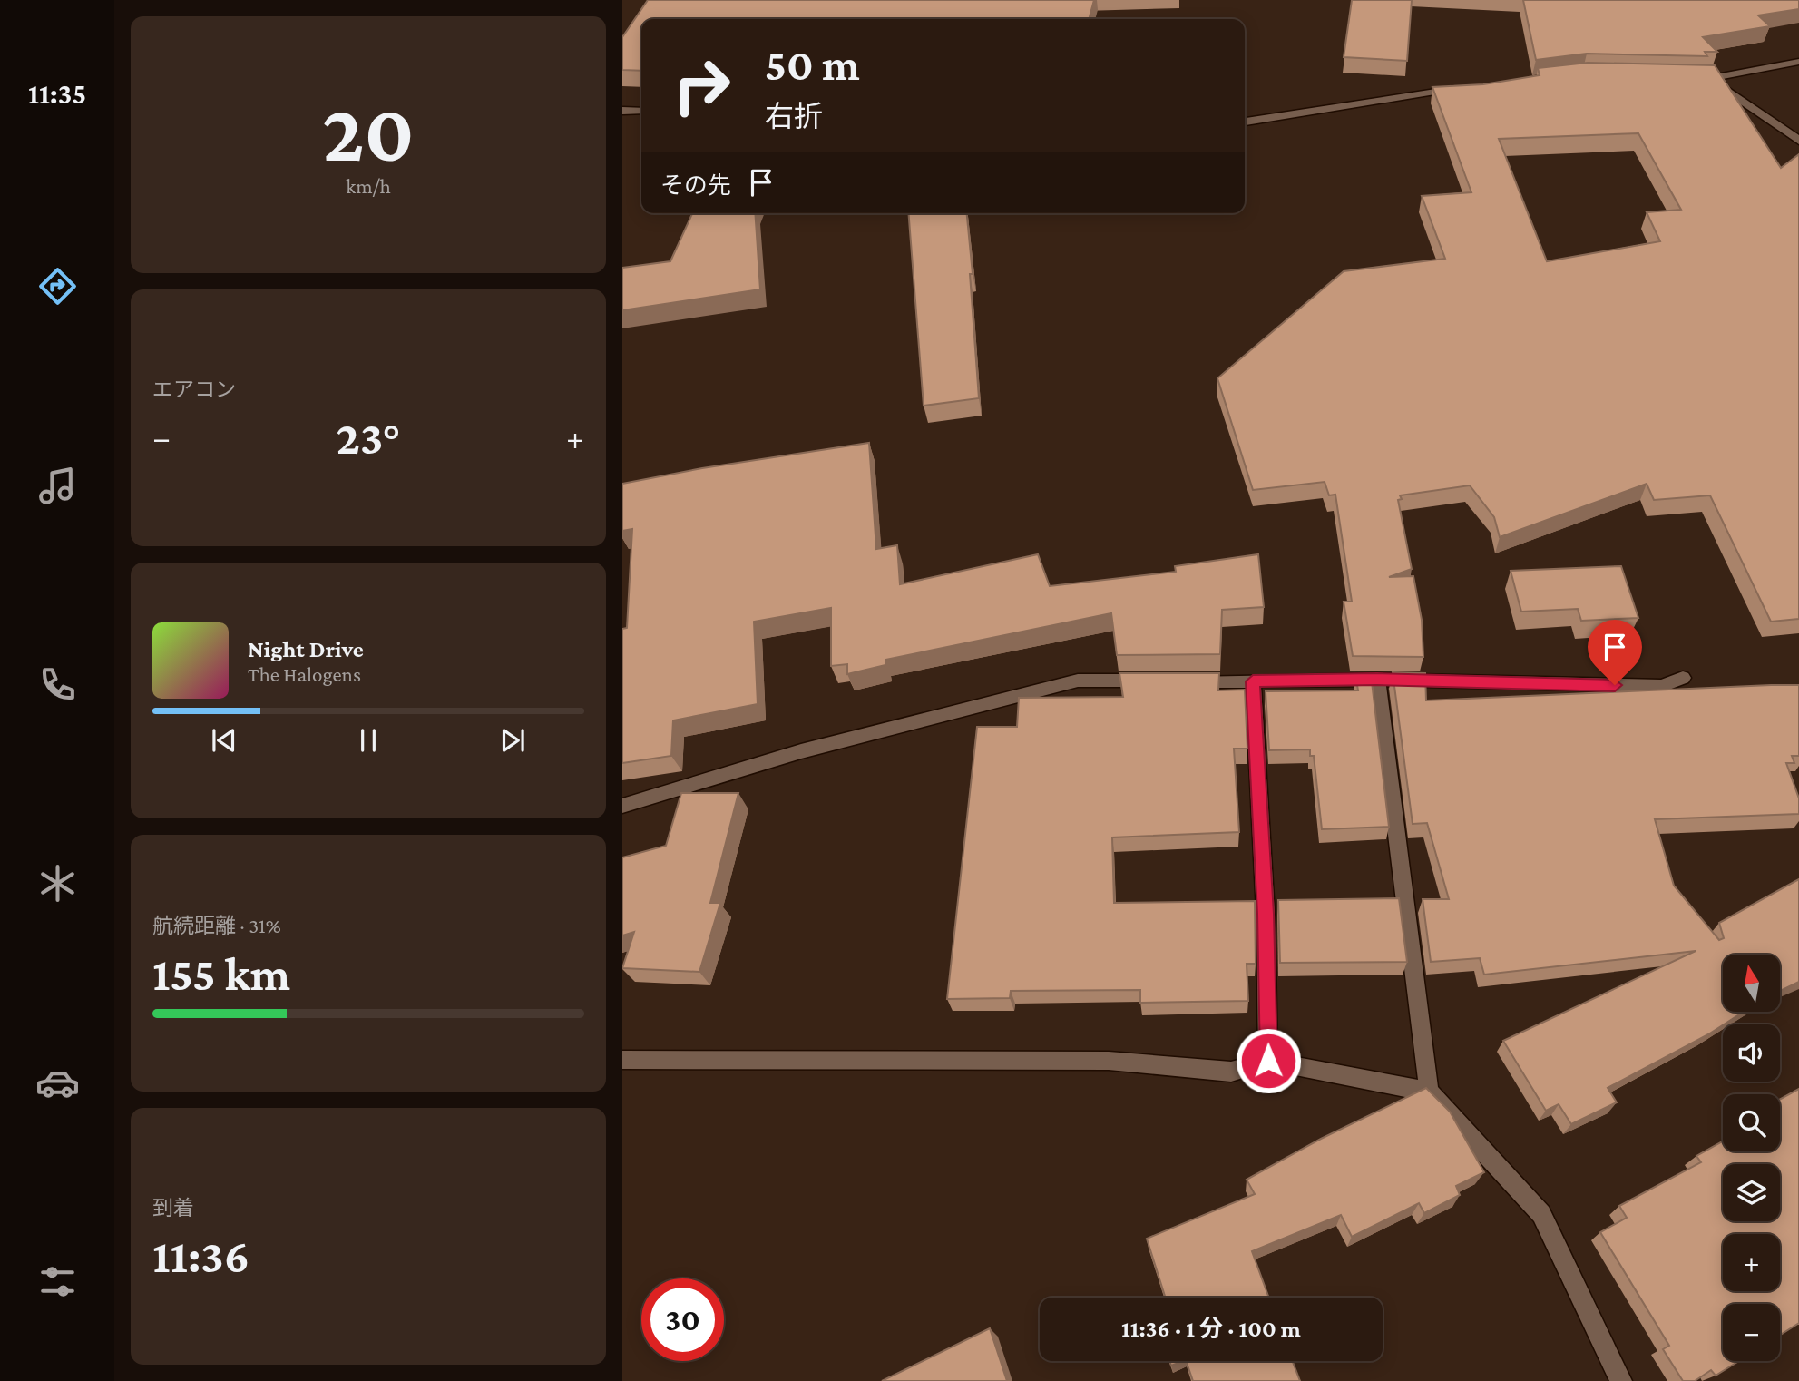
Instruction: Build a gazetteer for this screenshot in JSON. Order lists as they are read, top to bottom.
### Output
{
  "north": "top",
  "page": {
    "tabs": "11:35",
    "tile": [
      ["20", "km/h"],
      "エアコン",
      ["航続距離 · 31%", "155 km"],
      ["到着", "11:36"]
    ],
    "turn": ["50 m", "右折"],
    "then": "その先",
    "heat": ["−", "23°", "+"],
    "song": ["Night Drive", "The Halogens"],
    "map_buttons": ["+", "−"],
    "limit": "30",
    "trip": "11:36 · 1 分 · 100 m"
  }
}
